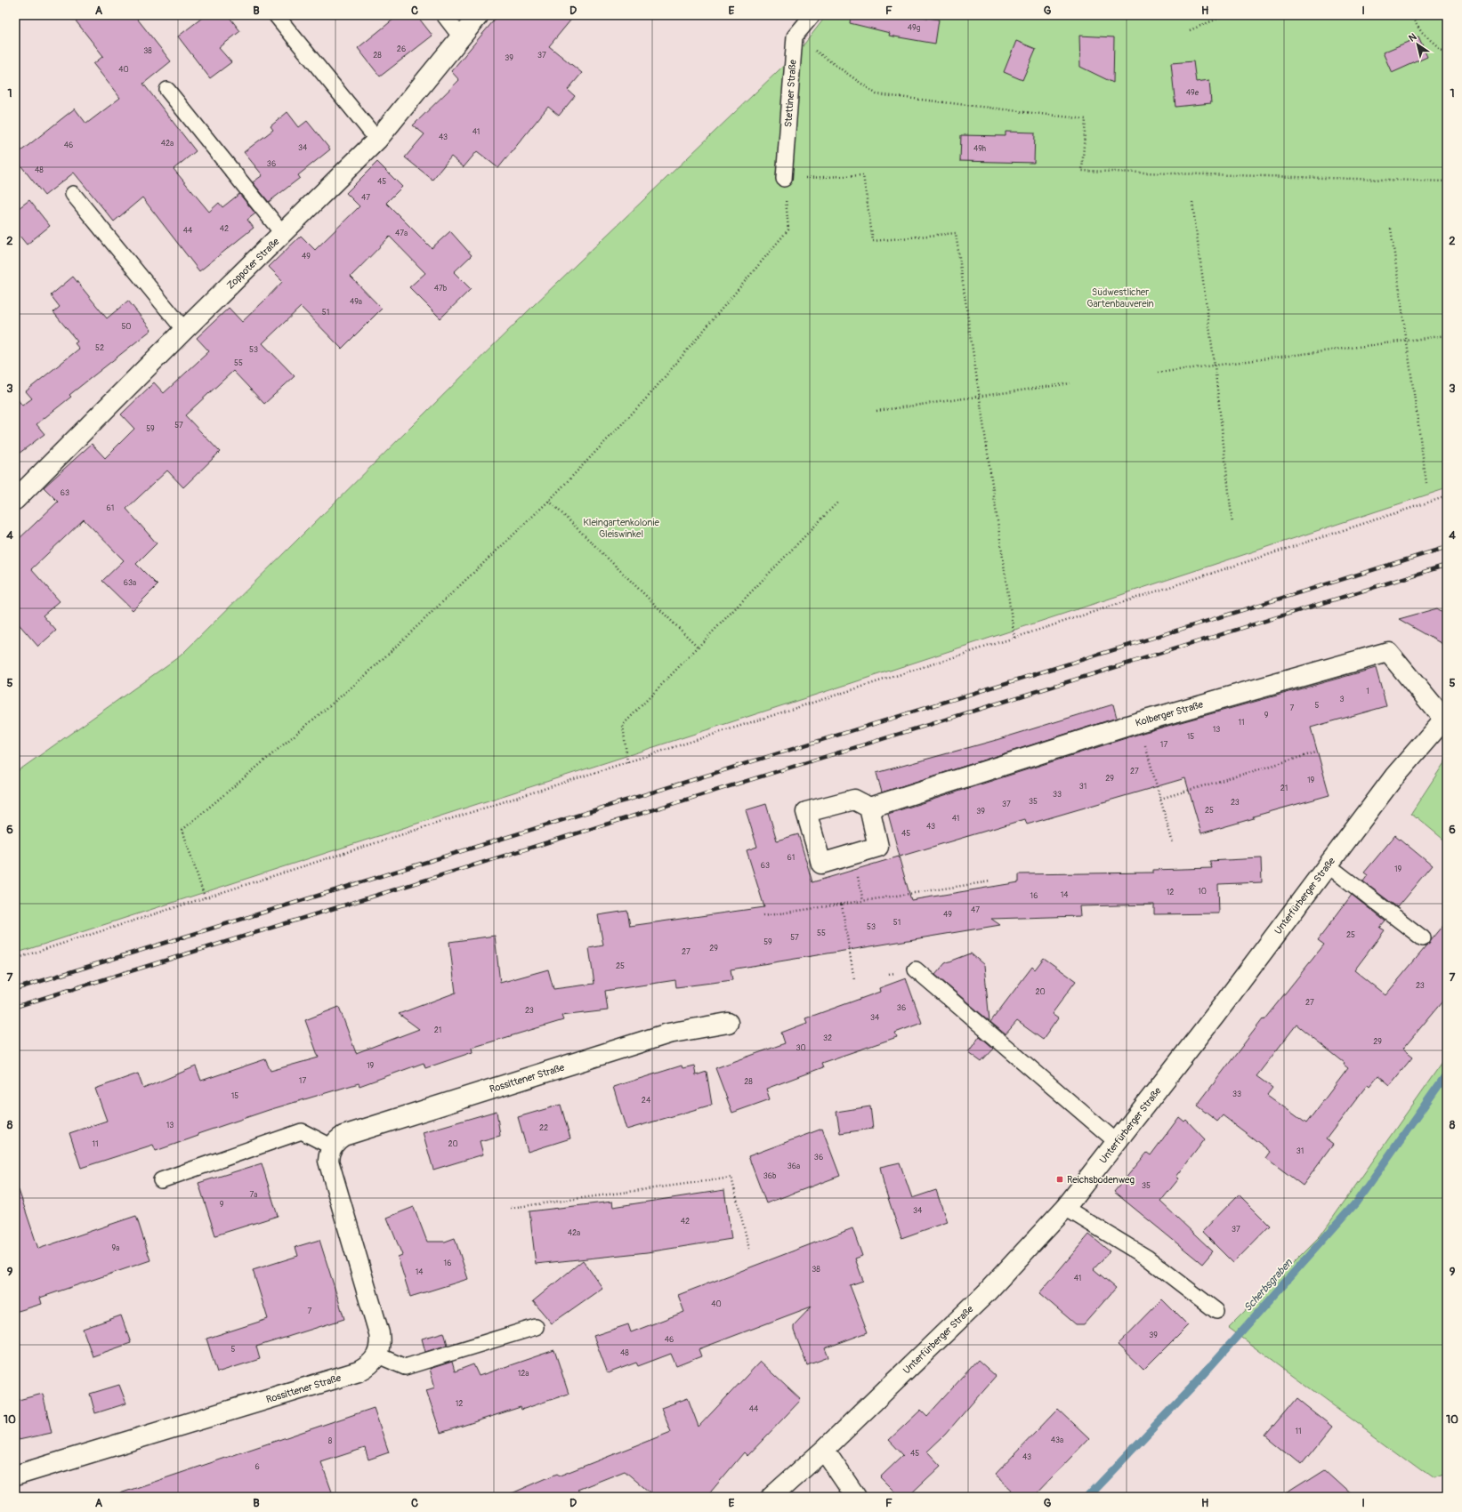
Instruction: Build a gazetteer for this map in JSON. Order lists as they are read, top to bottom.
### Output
{
  "streets": {
    "street": [
      "Zoppoter Straße",
      "Kolberger Straße",
      "Unterfürberger Straße",
      "Rossittener Straße"
    ],
    "lane": ["Stettiner Straße"]
  },
  "crossings": [
    ["Kolberger Straße", "Unterfürberger Straße"]
  ],
  "water": ["Scherbsgraben"],
  "parks": ["Südwestlicher Gartenbauverein", "Kleingartenkolonie Gleiswinkel"],
  "places": {
    "transit": ["Reichsbodenweg"]
  },
  "house_numbers": [
    "49g",
    "26",
    "38",
    "28",
    "37",
    "39",
    "40",
    "49e",
    "41",
    "43",
    "42a",
    "46",
    "34",
    "49h",
    "36",
    "48",
    "45",
    "47",
    "42",
    "44",
    "47a",
    "49",
    "47b",
    "49a",
    "51",
    "50",
    "52",
    "53",
    "55",
    "57",
    "59",
    "63",
    "61",
    "63a",
    "1",
    "3",
    "5",
    "7",
    "9",
    "11",
    "13",
    "15",
    "17",
    "27",
    "29",
    "19",
    "31",
    "21",
    "33",
    "35",
    "23",
    "37",
    "25",
    "39",
    "41",
    "43",
    "45",
    "61",
    "63",
    "19",
    "10",
    "12",
    "14",
    "16",
    "47",
    "49",
    "51",
    "53",
    "55",
    "25",
    "57",
    "59",
    "29",
    "27",
    "25",
    "23",
    "20",
    "27",
    "36",
    "23",
    "34",
    "21",
    "32",
    "29",
    "30",
    "19",
    "17",
    "28",
    "33",
    "15",
    "24",
    "13",
    "22",
    "11",
    "20",
    "31",
    "36",
    "36a",
    "36b",
    "35",
    "7a",
    "9",
    "34",
    "42",
    "37",
    "42a",
    "9a",
    "16",
    "38",
    "14",
    "41",
    "40",
    "7",
    "39",
    "46",
    "5",
    "48",
    "12a",
    "12",
    "44",
    "11",
    "43a",
    "8",
    "45",
    "43",
    "6"
  ],
  "north": "top left",
  "grid": {
    "columns": [
      "A",
      "B",
      "C",
      "D",
      "E",
      "F",
      "G",
      "H",
      "I"
    ],
    "rows": [
      "1",
      "2",
      "3",
      "4",
      "5",
      "6",
      "7",
      "8",
      "9",
      "10"
    ]
  }
}
